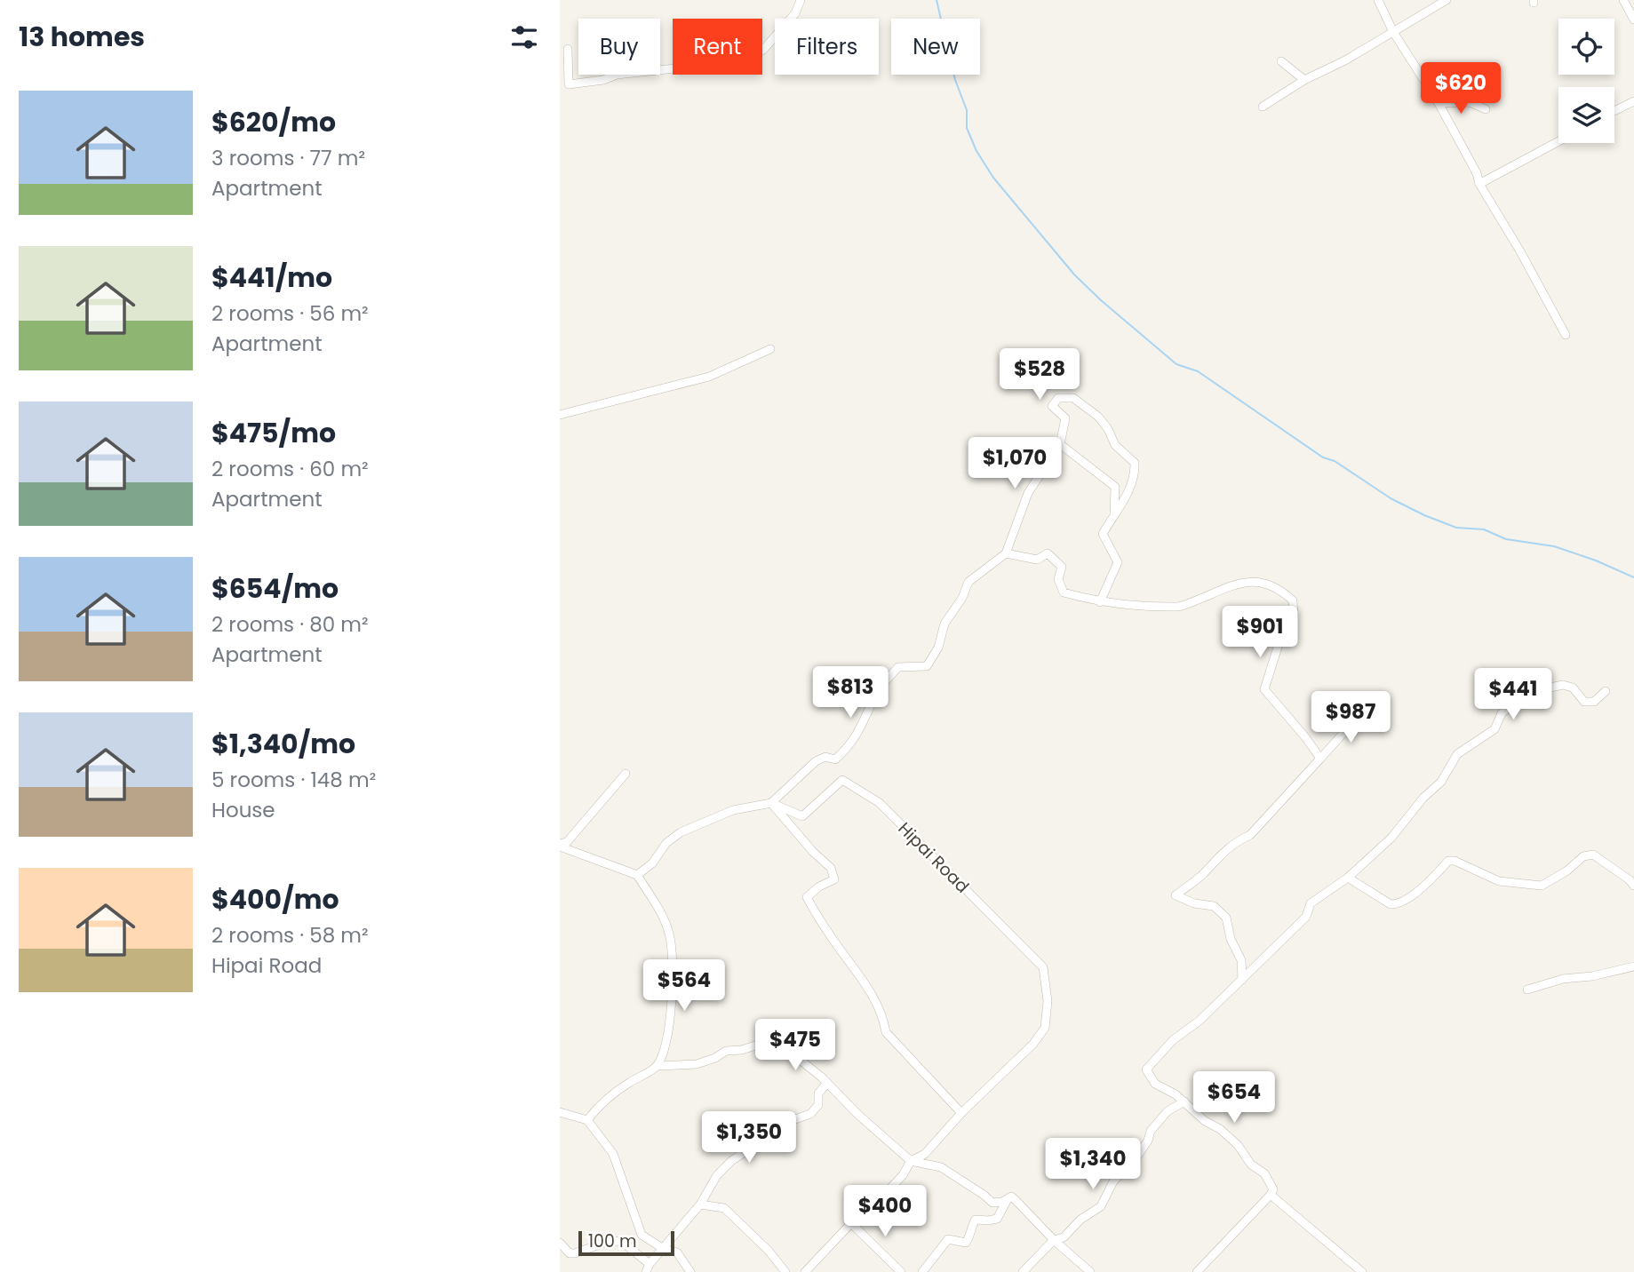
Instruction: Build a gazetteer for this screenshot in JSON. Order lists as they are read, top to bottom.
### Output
{
  "streets": {
    "street": ["Hipai Road"]
  },
  "scale_bar": "100 m",
  "page": {
    "heading": "13 homes",
    "chip": [
      "Buy",
      "Rent",
      "Filters",
      "New"
    ],
    "price": [
      "$620",
      "$528",
      "$1,070",
      "$901",
      "$813",
      "$441",
      "$987",
      "$564",
      "$475",
      "$654",
      "$1,350",
      "$1,340",
      "$400"
    ],
    "list": [
      {
        "name": "$620/mo",
        "note": "3 rooms · 77 m² · Apartment"
      },
      {
        "name": "$441/mo",
        "note": "2 rooms · 56 m² · Apartment"
      },
      {
        "name": "$475/mo",
        "note": "2 rooms · 60 m² · Apartment"
      },
      {
        "name": "$654/mo",
        "note": "2 rooms · 80 m² · Apartment"
      },
      {
        "name": "$1,340/mo",
        "note": "5 rooms · 148 m² · House"
      },
      {
        "name": "$400/mo",
        "note": "2 rooms · 58 m² · Hipai Road"
      }
    ],
    "scale": "100 m"
  }
}
